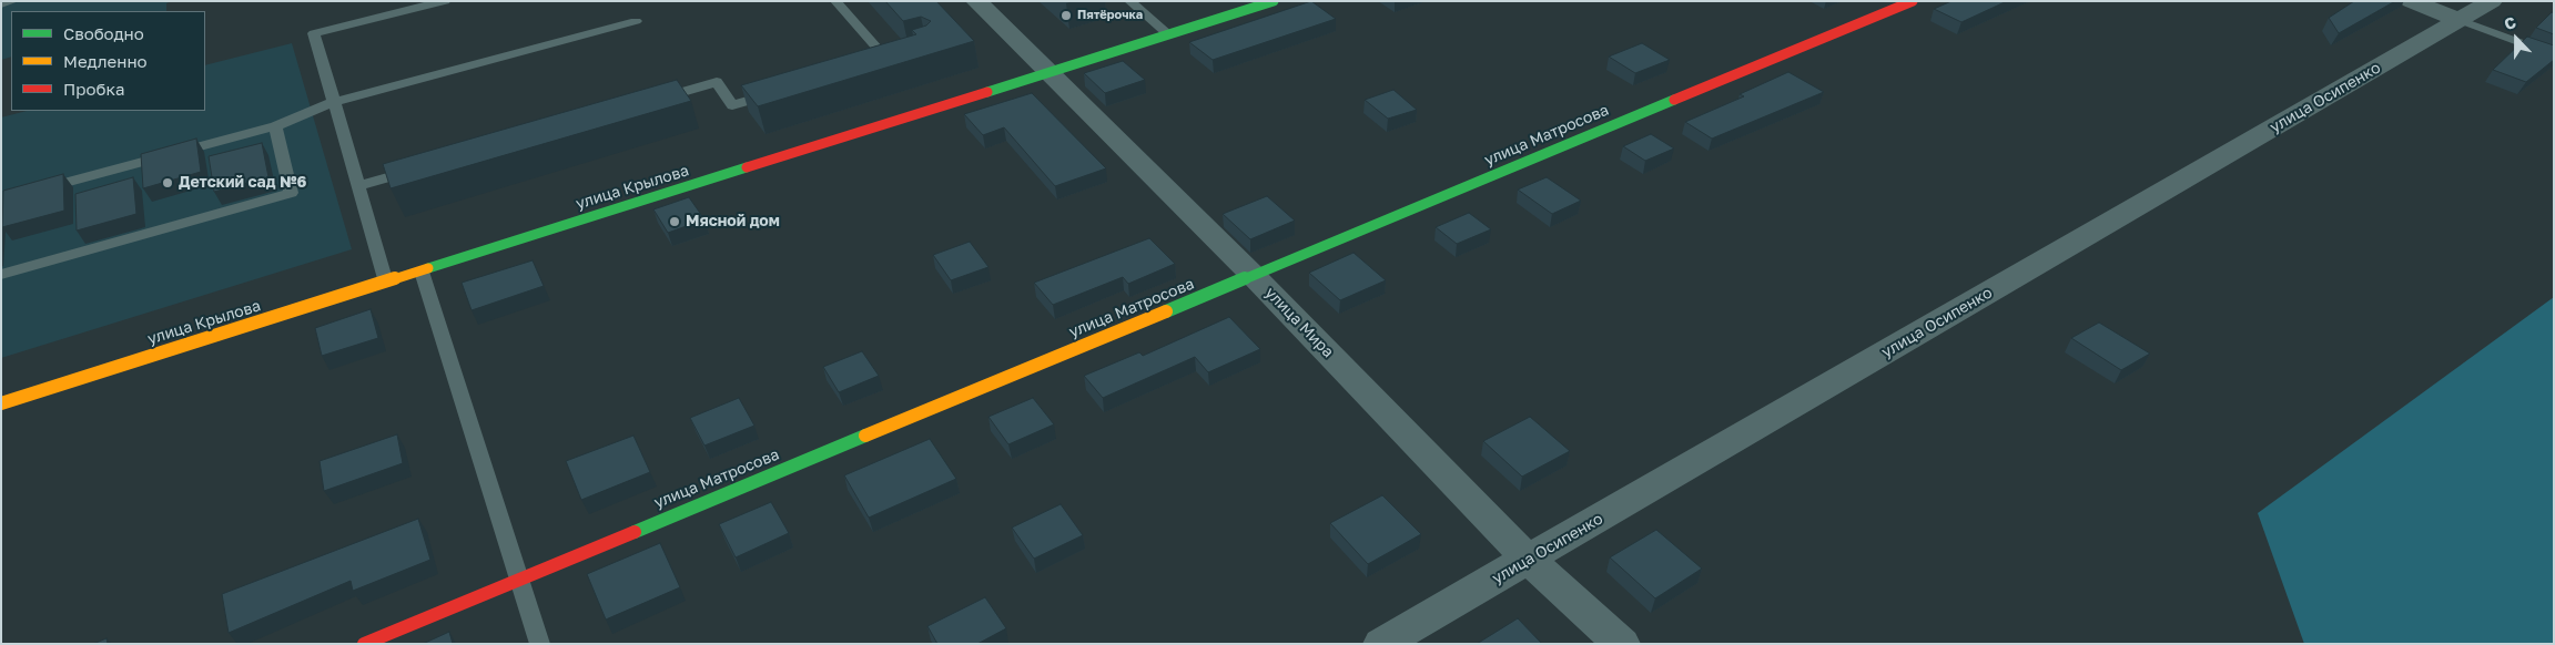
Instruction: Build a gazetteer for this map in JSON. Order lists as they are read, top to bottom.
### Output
{
  "streets": {
    "street": [
      "улица Осипенко",
      "улица Матросова",
      "улица Крылова",
      "улица Мира"
    ]
  },
  "crossings": [
    ["улица Осипенко", "улица Мира"],
    ["улица Матросова", "улица Мира"],
    ["улица Крылова", "улица Мира"]
  ],
  "places": ["Пятёрочка", "Детский сад №6", "Мясной дом"],
  "legend": ["Свободно", "Медленно", "Пробка"],
  "north": "top"
}
